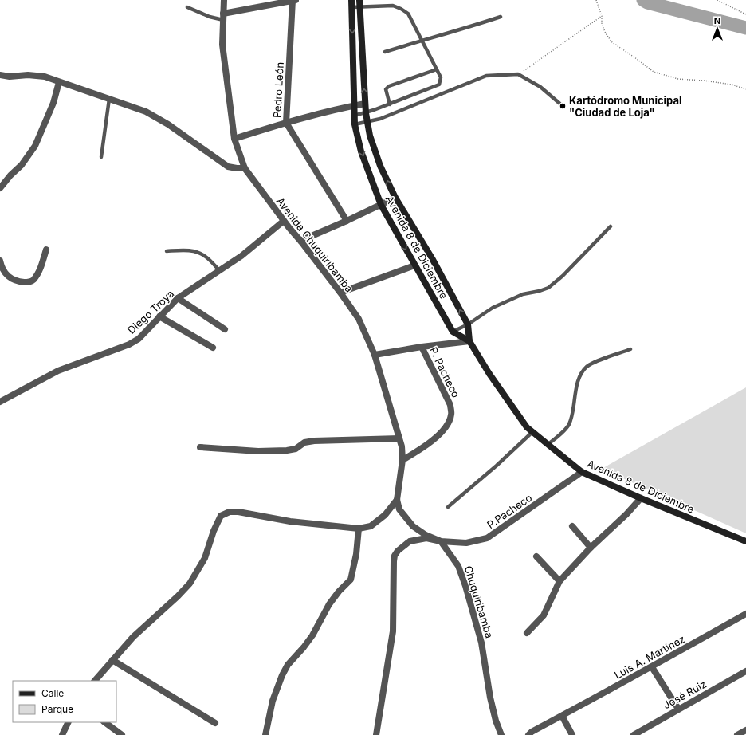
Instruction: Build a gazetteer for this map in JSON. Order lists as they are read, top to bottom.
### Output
{
  "streets": {
    "main road": ["Avenida 8 de Diciembre"],
    "street": [
      "Pedro León",
      "Avenida Chuquiribamba",
      "Diego Troya",
      "P. Pacheco",
      "P.Pacheco",
      "Chuquiribamba",
      "Luis A. Martinez",
      "José Ruiz"
    ]
  },
  "crossings": [
    ["Avenida Chuquiribamba", "Diego Troya"],
    ["Avenida Chuquiribamba", "P. Pacheco"],
    ["Avenida 8 de Diciembre", "P.Pacheco"],
    ["P.Pacheco", "Chuquiribamba"]
  ],
  "places": ["Kartódromo Municipal \"Ciudad de Loja\""],
  "legend": ["Calle", "Parque"],
  "north": "top"
}
